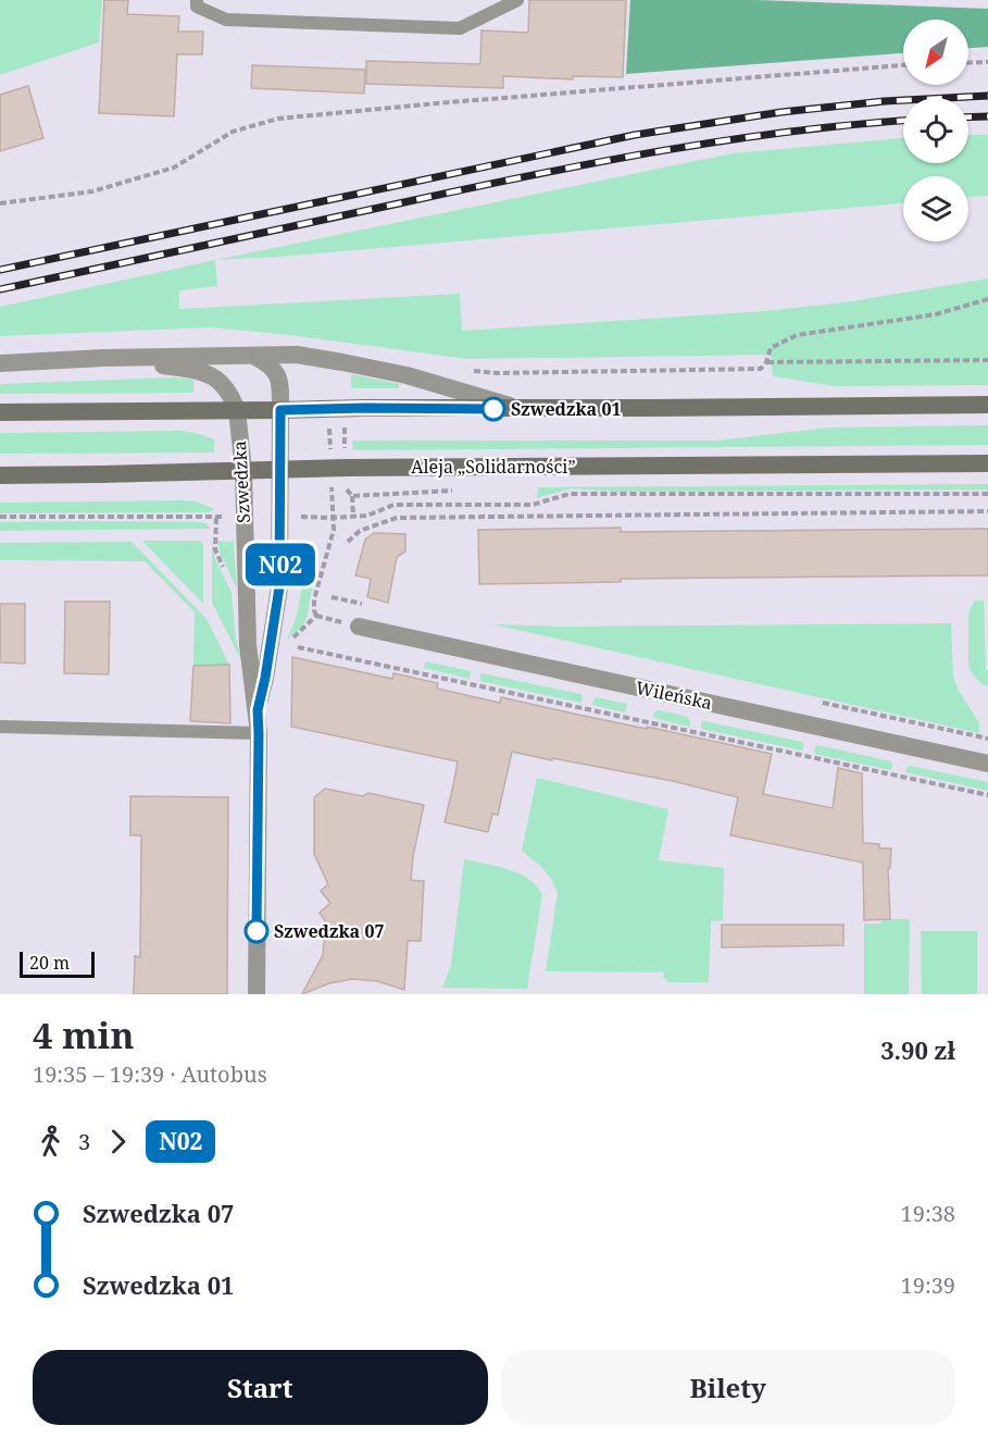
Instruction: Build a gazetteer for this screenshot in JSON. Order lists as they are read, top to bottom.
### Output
{
  "streets": {
    "main road": ["Aleja „Solidarności”"],
    "street": ["Szwedzka", "Wileńska"]
  },
  "crossings": [
    ["Aleja „Solidarności”", "Szwedzka"]
  ],
  "places": ["Szwedzka 01", "Szwedzka 07"],
  "lines": ["bus line N02"],
  "scale_bar": "20 m",
  "north": "bottom left",
  "page": {
    "on_map": "N02",
    "scale": "20 m",
    "heading": ["4 min", "19:35 – 19:39 · Autobus", "3.90 zł"],
    "legs": ["3", "N02"],
    "list": [
      {
        "name": "Szwedzka 07",
        "value": "19:38"
      },
      {
        "name": "Szwedzka 01",
        "value": "19:39"
      }
    ],
    "buttons": ["Start", "Bilety"]
  }
}
